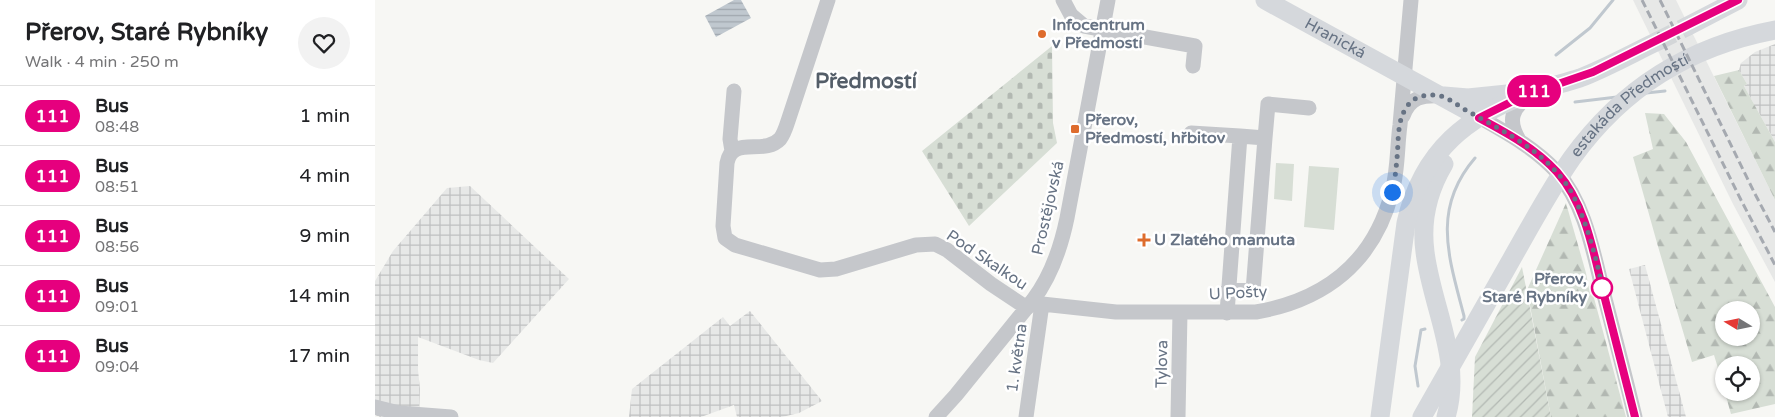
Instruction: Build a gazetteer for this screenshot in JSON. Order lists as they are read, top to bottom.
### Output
{
  "streets": {
    "main road": ["Hranická", "estakáda Předmostí"],
    "street": [
      "Prostějovská",
      "Pod Skalkou",
      "U Pošty",
      "1. května",
      "Tylova"
    ]
  },
  "crossings": [
    ["Hranická", "U Pošty"],
    ["Prostějovská", "Pod Skalkou"],
    ["Prostějovská", "U Pošty"],
    ["Prostějovská", "1. května"],
    ["Pod Skalkou", "U Pošty"],
    ["Pod Skalkou", "1. května"],
    ["U Pošty", "1. května"],
    ["U Pošty", "Tylova"]
  ],
  "districts": ["Předmostí"],
  "places": {
    "other": ["Infocentrum v Předmostí", "Přerov, Staré Rybníky"],
    "transit": ["Přerov, Předmostí, hřbitov"],
    "health": ["U Zlatého mamuta"]
  },
  "lines": ["bus line 111"],
  "north": "left",
  "page": {
    "heading": ["Přerov, Staré Rybníky", "Walk · 4 min · 250 m"],
    "on_map": "111",
    "list": [
      {
        "mark": "111",
        "name": "Bus",
        "note": "08:48",
        "value": "1 min"
      },
      {
        "mark": "111",
        "name": "Bus",
        "note": "08:51",
        "value": "4 min"
      },
      {
        "mark": "111",
        "name": "Bus",
        "note": "08:56",
        "value": "9 min"
      },
      {
        "mark": "111",
        "name": "Bus",
        "note": "09:01",
        "value": "14 min"
      },
      {
        "mark": "111",
        "name": "Bus",
        "note": "09:04",
        "value": "17 min"
      }
    ]
  }
}
